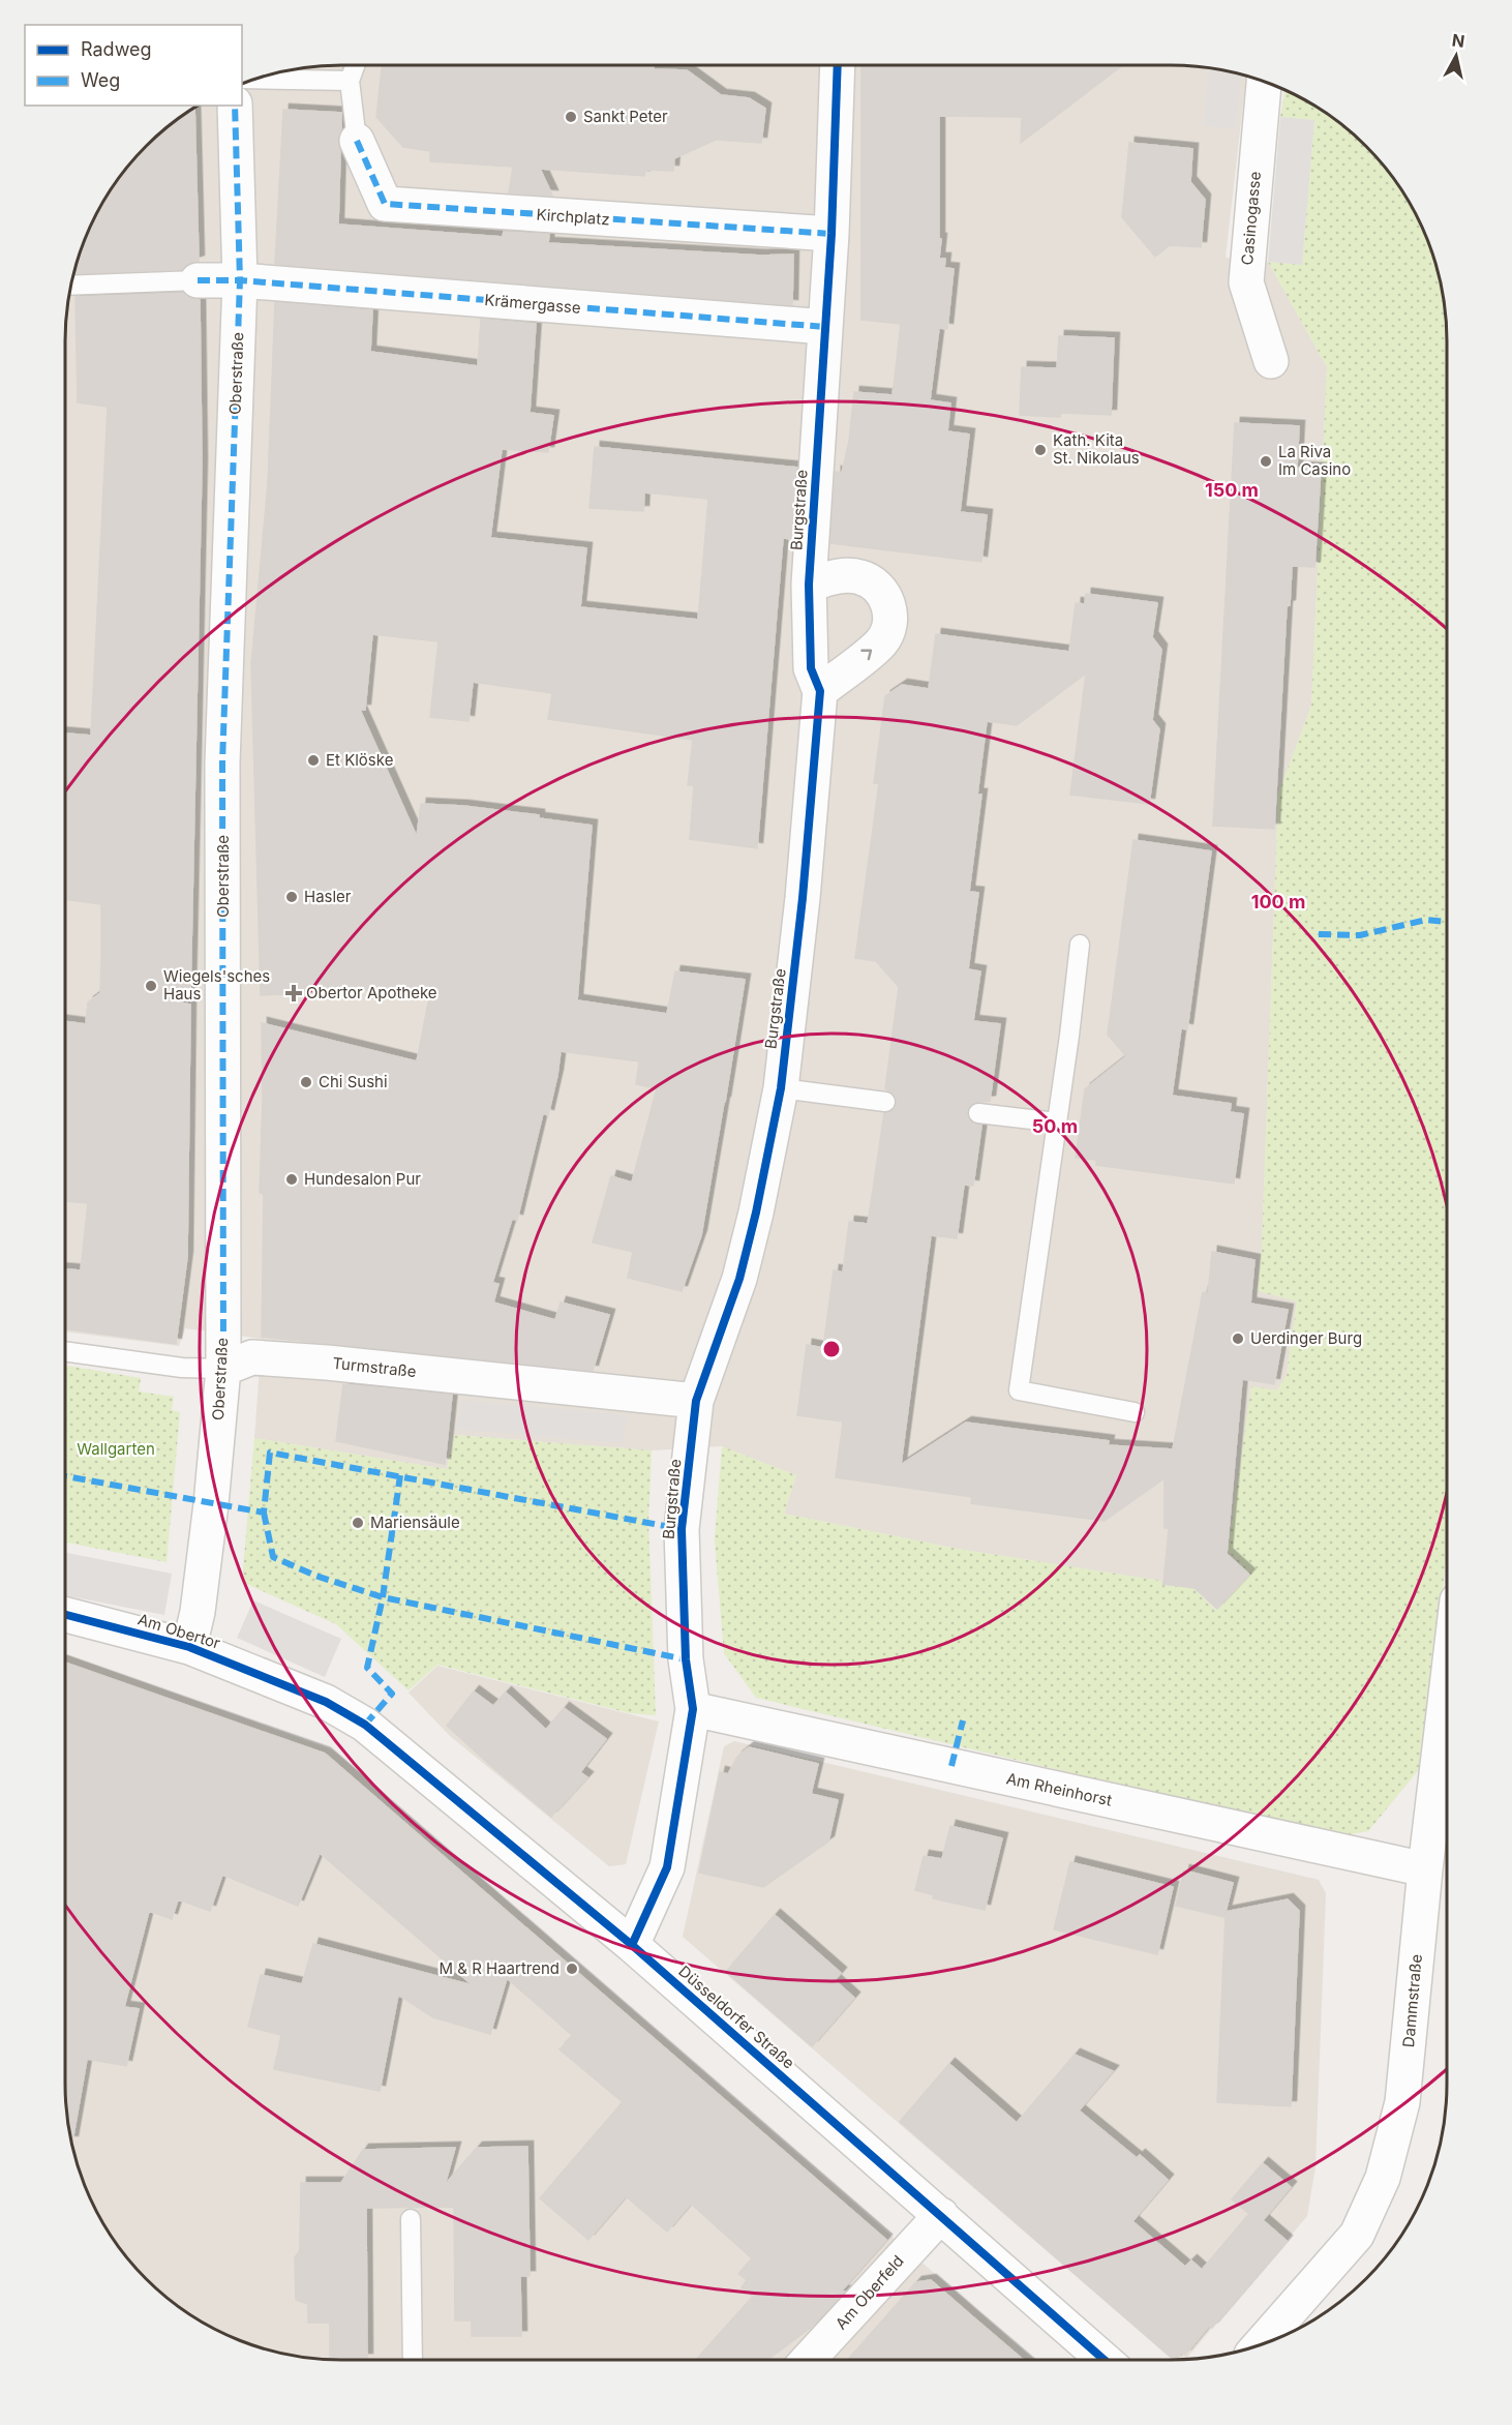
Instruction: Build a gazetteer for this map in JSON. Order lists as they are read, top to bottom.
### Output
{
  "streets": {
    "street": [
      "Kirchplatz",
      "Casinogasse",
      "Krämergasse",
      "Oberstraße",
      "Burgstraße",
      "Turmstraße",
      "Am Obertor",
      "Am Rheinhorst",
      "Dammstraße",
      "Düsseldorfer Straße",
      "Am Oberfeld"
    ]
  },
  "crossings": [
    ["Kirchplatz", "Burgstraße"],
    ["Krämergasse", "Oberstraße"],
    ["Krämergasse", "Burgstraße"],
    ["Oberstraße", "Turmstraße"],
    ["Oberstraße", "Am Obertor"],
    ["Burgstraße", "Turmstraße"],
    ["Burgstraße", "Am Rheinhorst"],
    ["Burgstraße", "Düsseldorfer Straße"],
    ["Am Obertor", "Düsseldorfer Straße"],
    ["Am Rheinhorst", "Dammstraße"],
    ["Düsseldorfer Straße", "Am Oberfeld"]
  ],
  "parks": ["Wallgarten"],
  "places": {
    "other": [
      "Sankt Peter",
      "Kath. Kita St. Nikolaus",
      "La Riva Im Casino",
      "Et Klöske",
      "Hasler",
      "Wiegels'sches Haus",
      "Chi Sushi",
      "Hundesalon Pur",
      "Uerdinger Burg",
      "Mariensäule",
      "M & R Haartrend"
    ],
    "health": ["Obertor Apotheke"]
  },
  "legend": ["Radweg", "Weg"],
  "north": "top",
  "rings": ["150 m", "100 m", "50 m"]
}
